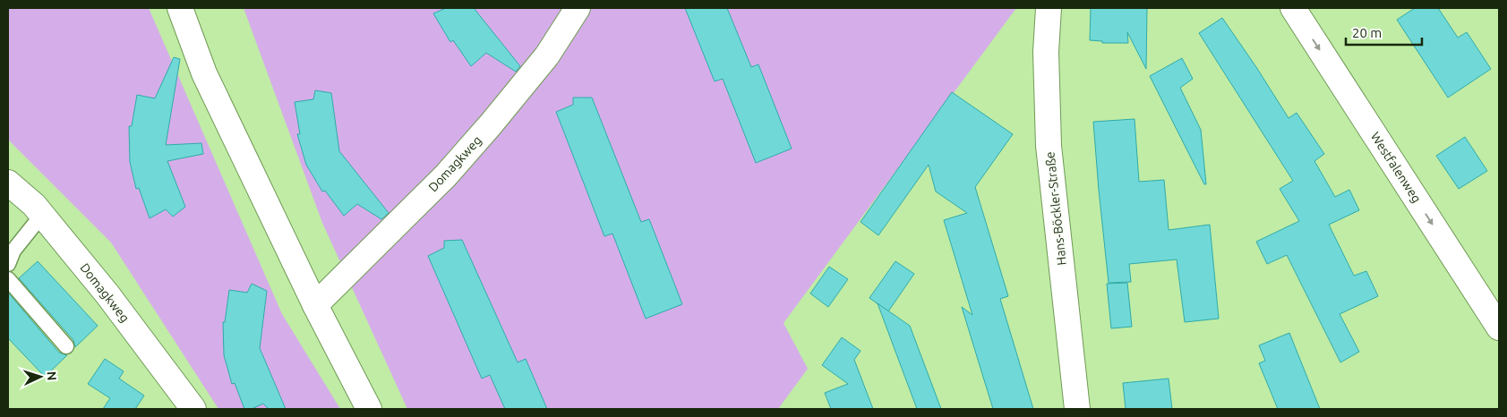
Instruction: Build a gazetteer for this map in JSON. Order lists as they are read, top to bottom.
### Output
{
  "streets": {
    "street": ["Domagkweg", "Westfalenweg", "Hans-Böckler-Straße"]
  },
  "one_way": ["Westfalenweg"],
  "scale_bar": "20 m",
  "north": "right"
}
